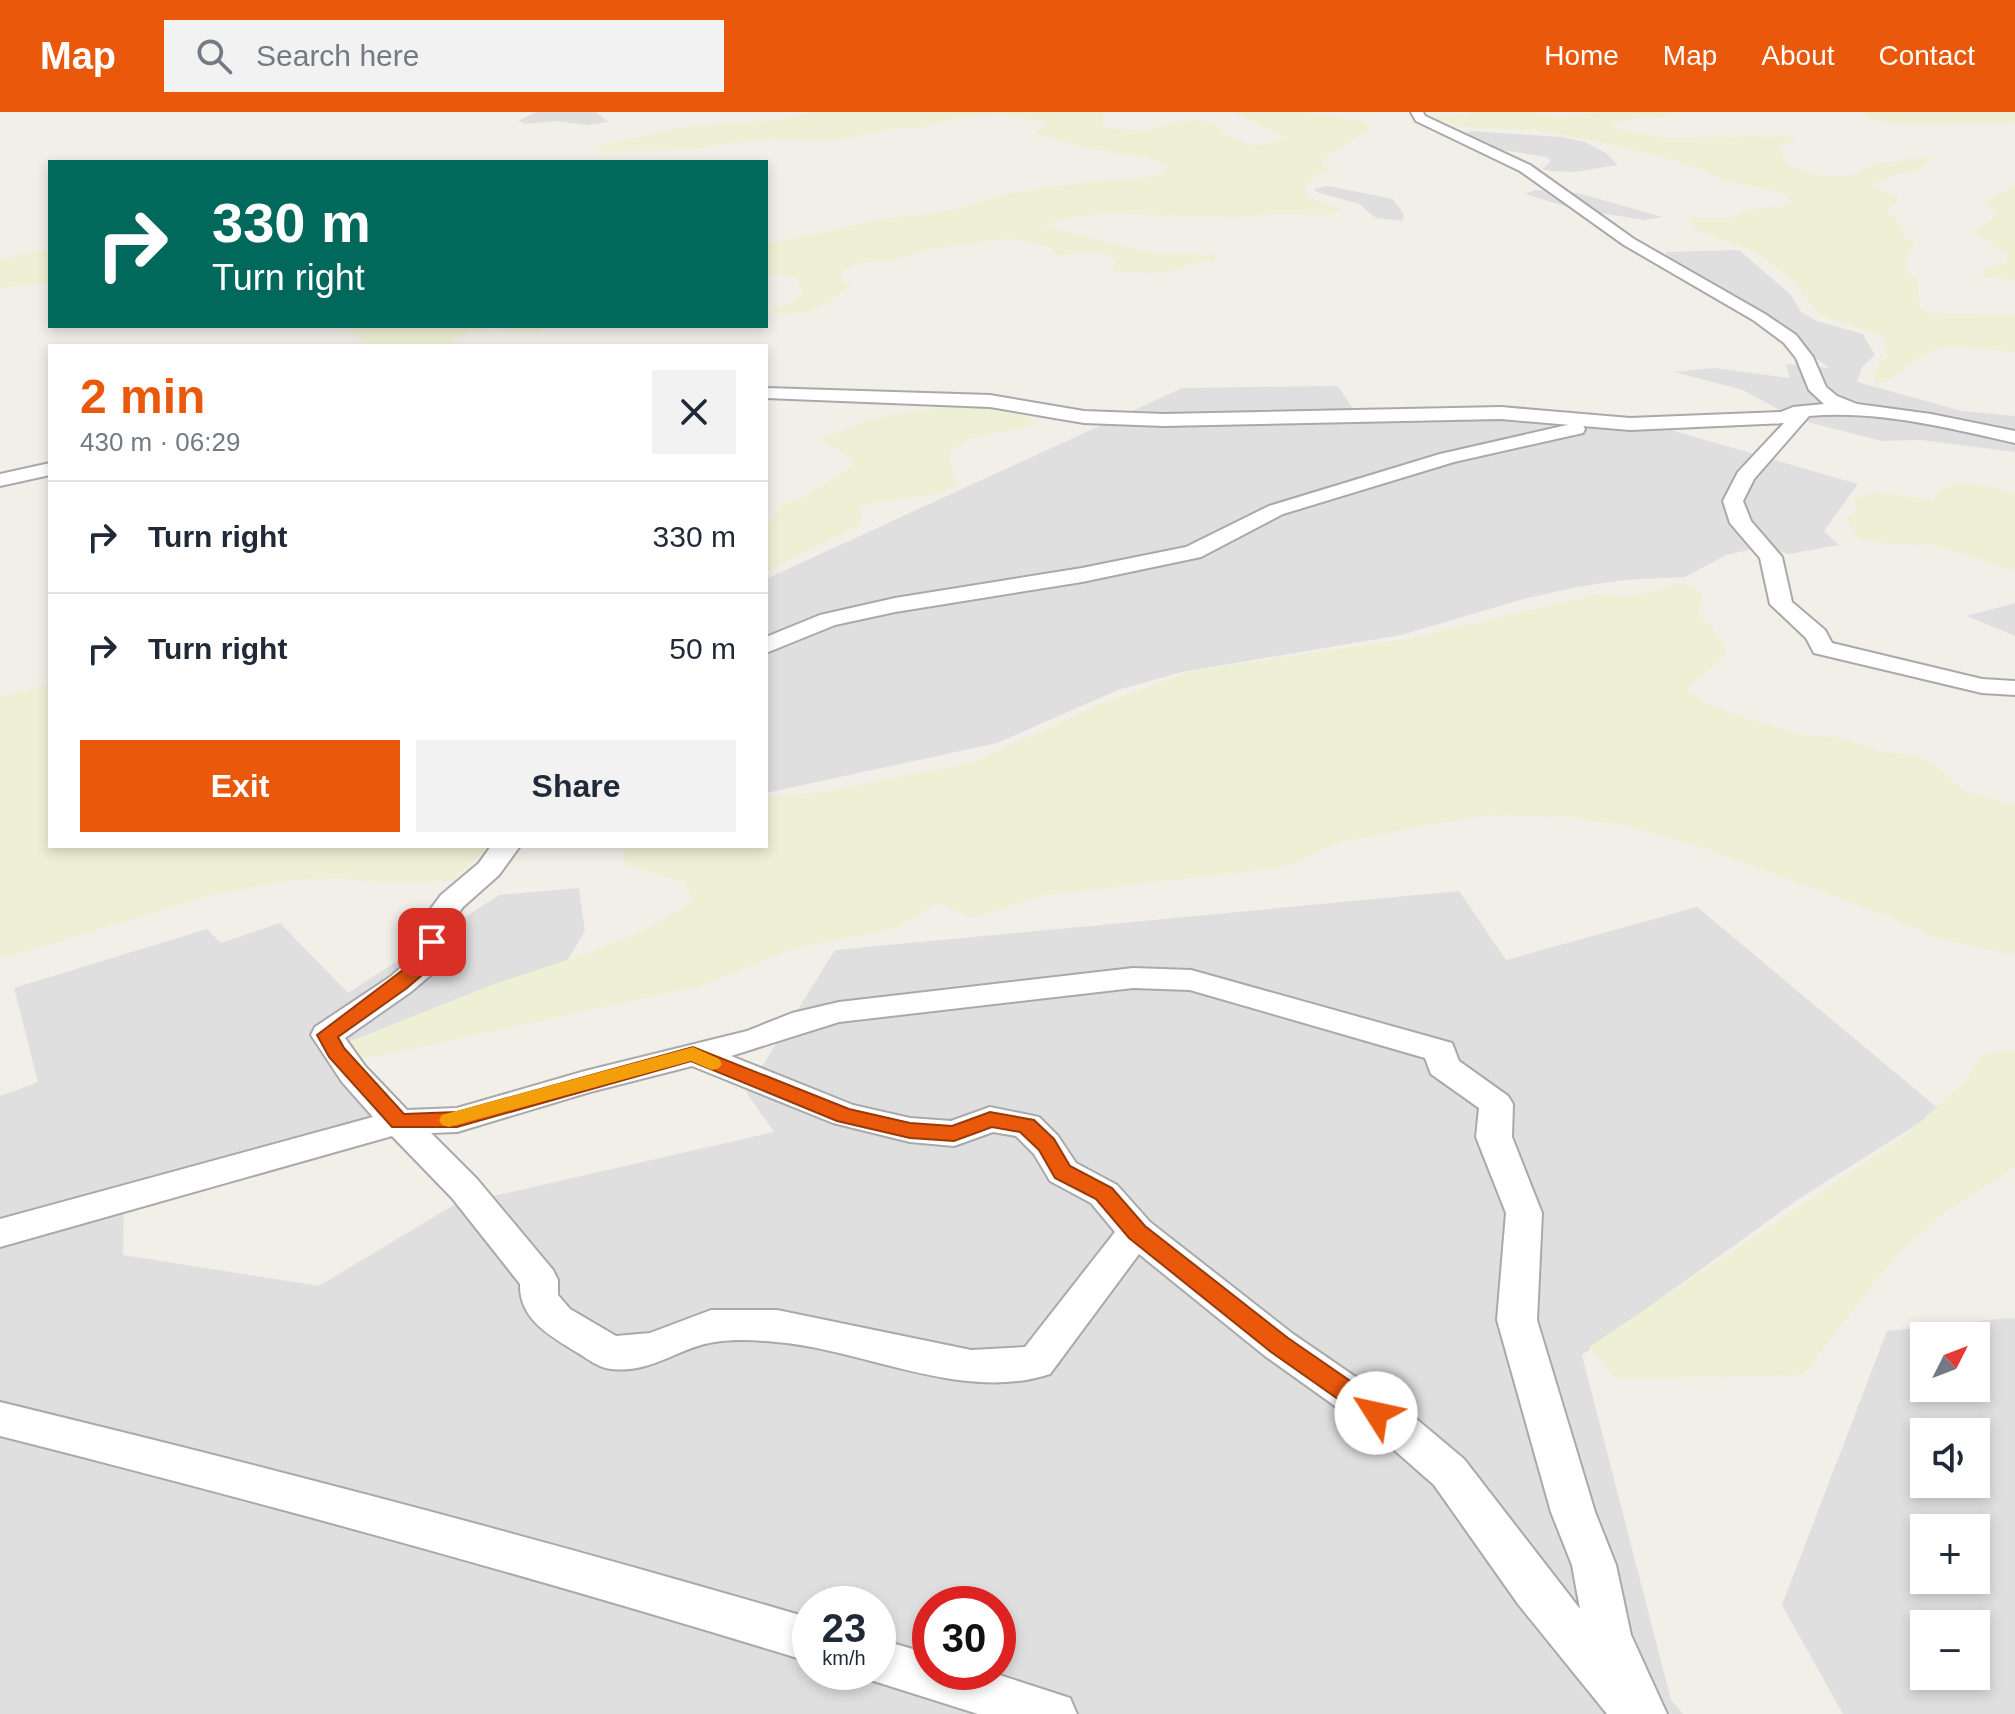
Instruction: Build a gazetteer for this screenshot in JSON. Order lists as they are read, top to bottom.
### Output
{
  "north": "top right",
  "page": {
    "header": "Map",
    "search": "Search here",
    "nav": [
      "Home",
      "Map",
      "About",
      "Contact"
    ],
    "turn": ["330 m", "Turn right"],
    "heading": ["2 min", "430 m · 06:29"],
    "list": [
      {
        "name": "Turn right",
        "value": "330 m"
      },
      {
        "name": "Turn right",
        "value": "50 m"
      }
    ],
    "buttons": ["Exit", "Share"],
    "map_buttons": ["+", "−"],
    "speed": "23 km/h",
    "limit": "30"
  }
}
